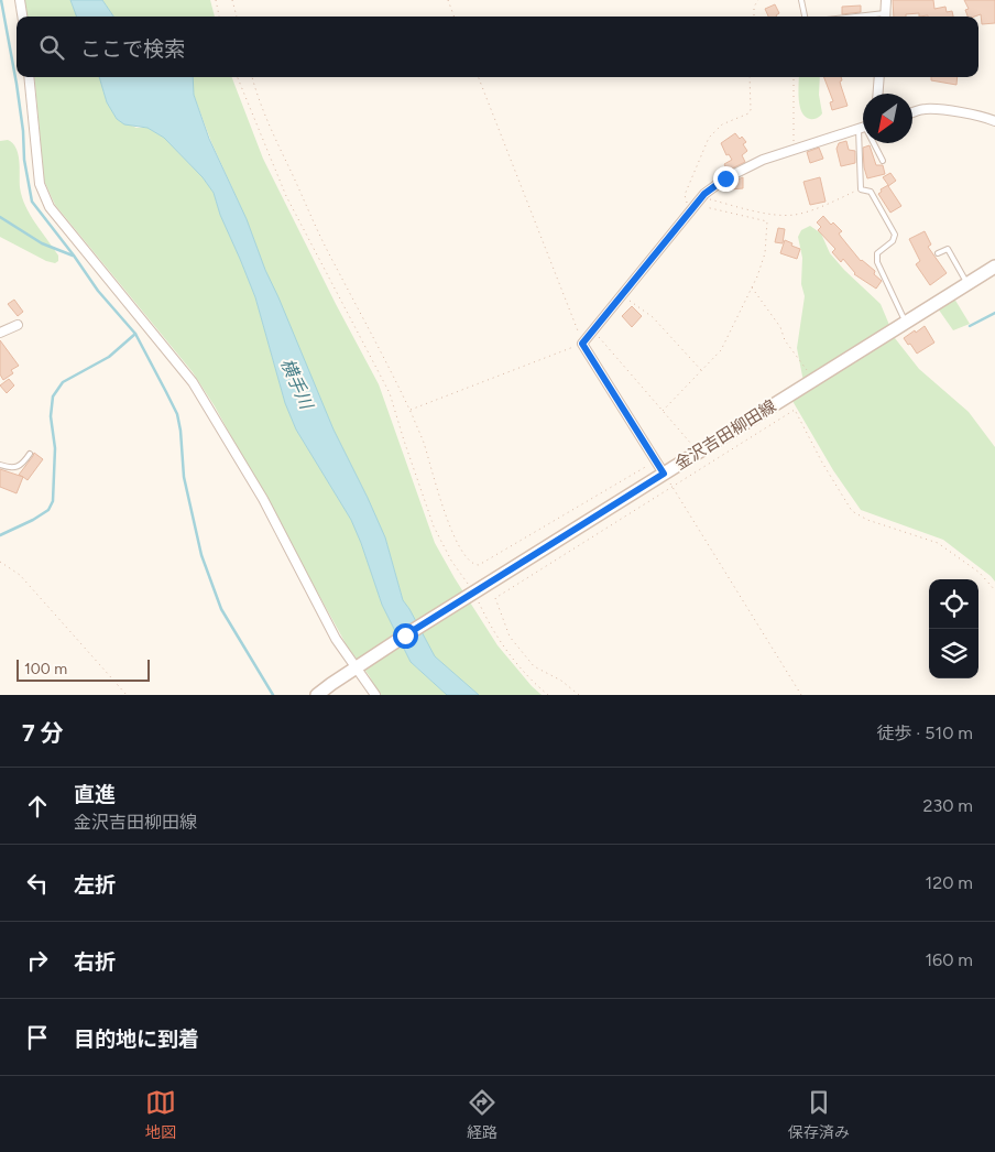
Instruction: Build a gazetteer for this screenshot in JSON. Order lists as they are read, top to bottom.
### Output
{
  "streets": {
    "main road": ["金沢吉田柳田線"]
  },
  "water": ["横手川"],
  "scale_bar": "100 m",
  "north": "bottom left",
  "page": {
    "search": "ここで検索",
    "scale": "100 m",
    "heading": ["7 分", "徒歩 · 510 m"],
    "list": [
      ["直進", "金沢吉田柳田線", "230 m"],
      ["左折", "120 m"],
      ["右折", "160 m"],
      "目的地に到着"
    ],
    "nav": ["地図", "経路", "保存済み"]
  }
}
